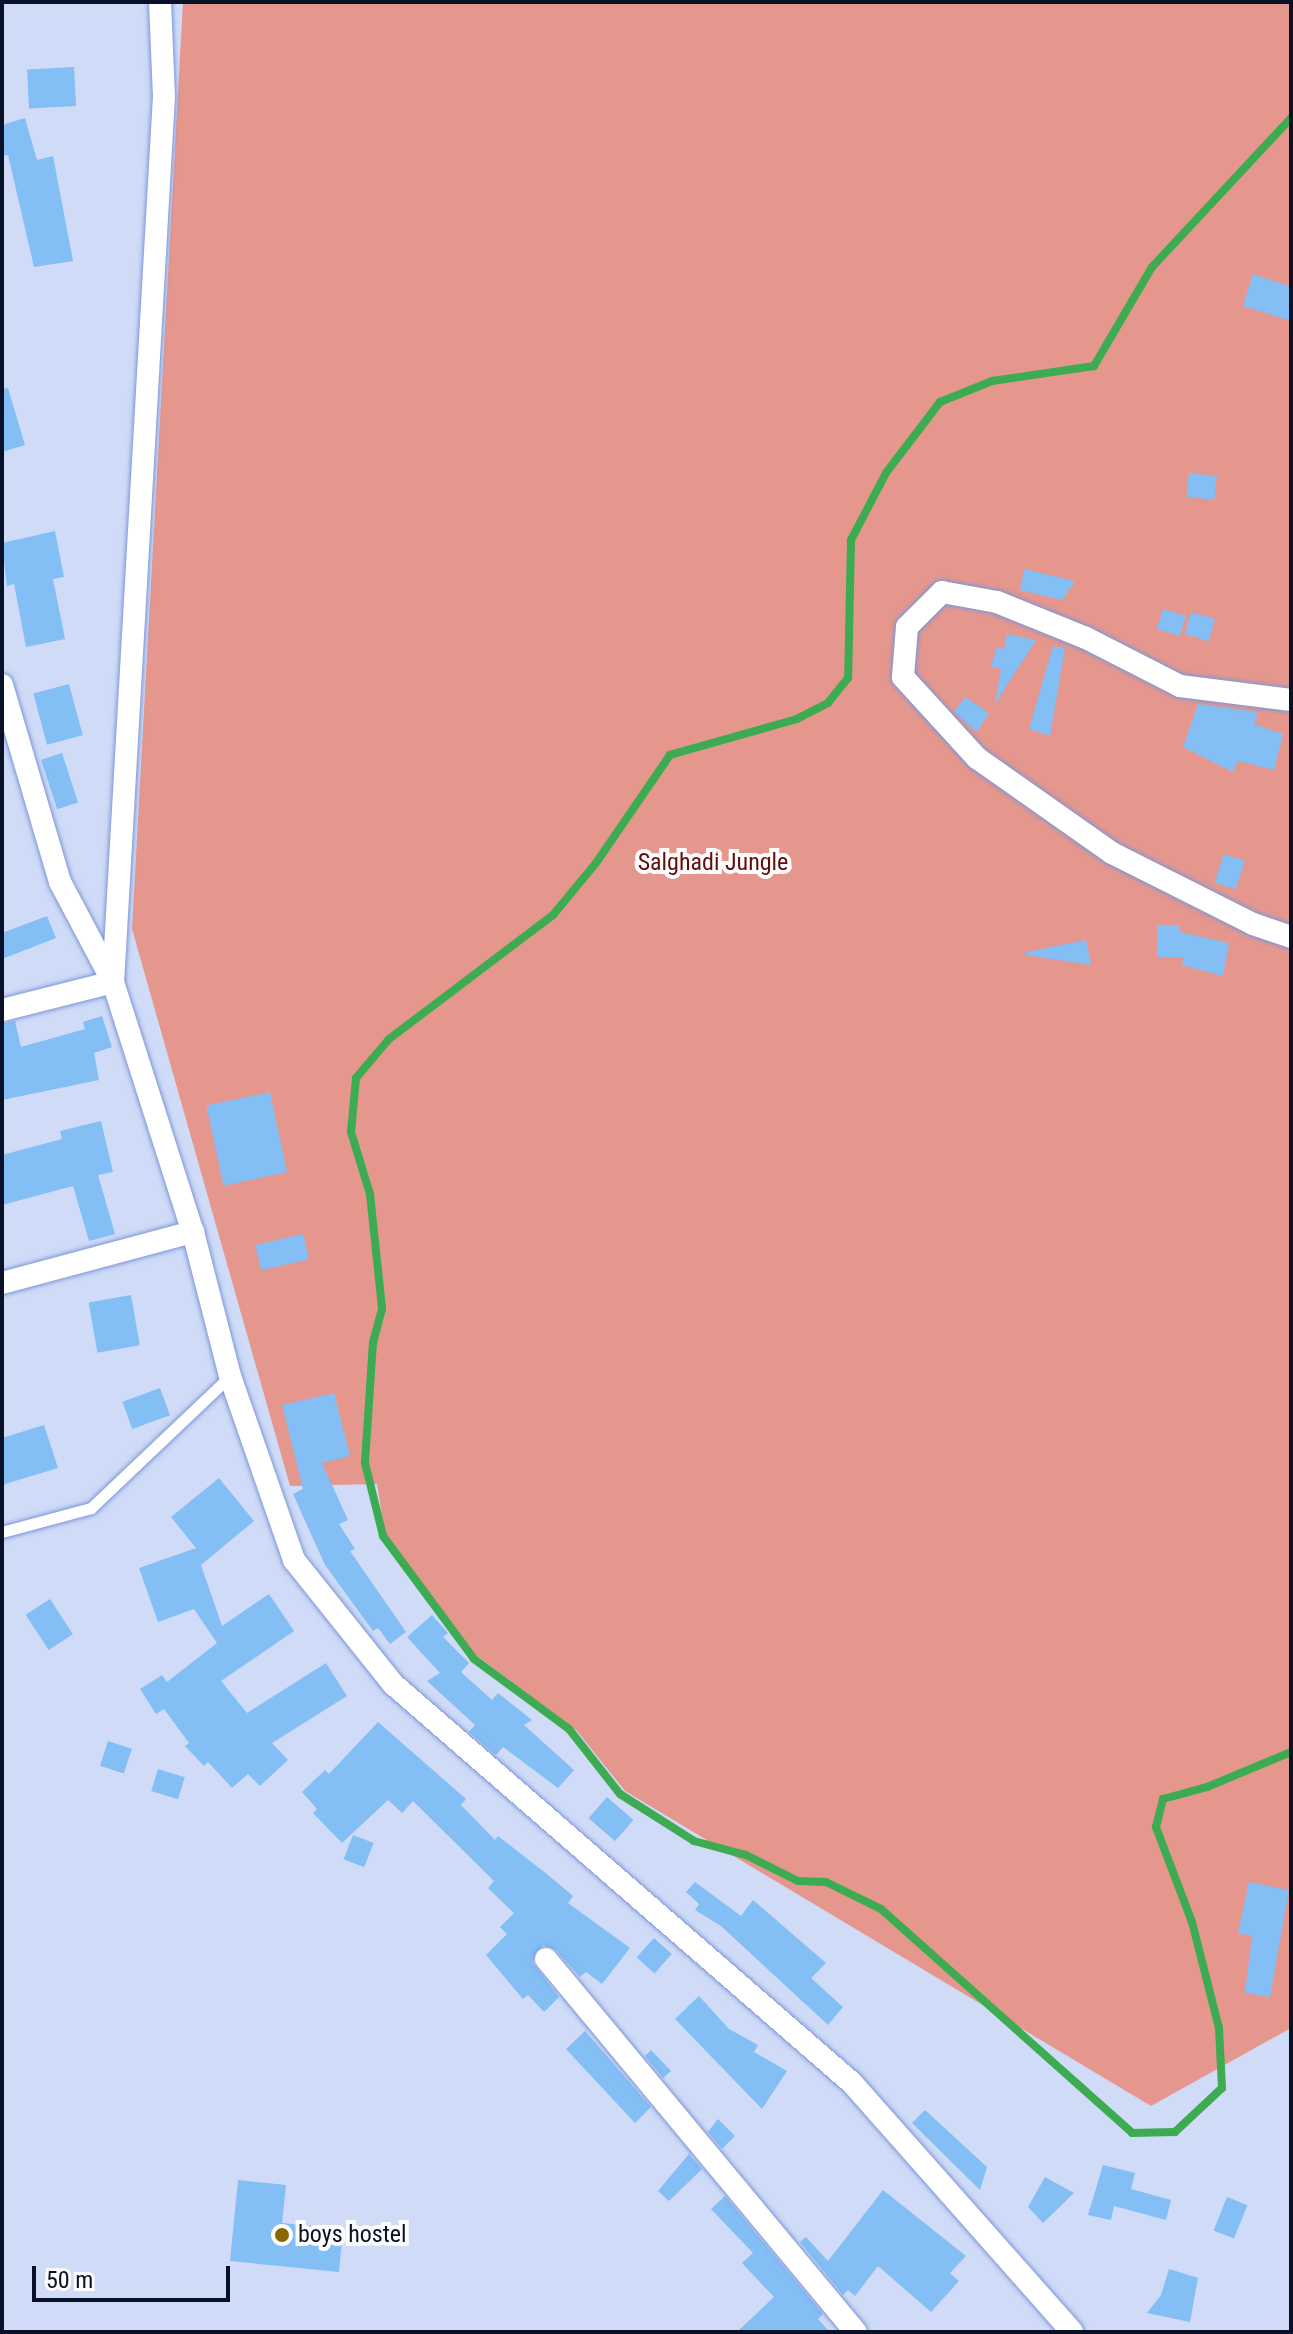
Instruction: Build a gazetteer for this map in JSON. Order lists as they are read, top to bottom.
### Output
{
  "parks": ["Salghadi Jungle"],
  "places": ["boys hostel"],
  "scale_bar": "50 m"
}
